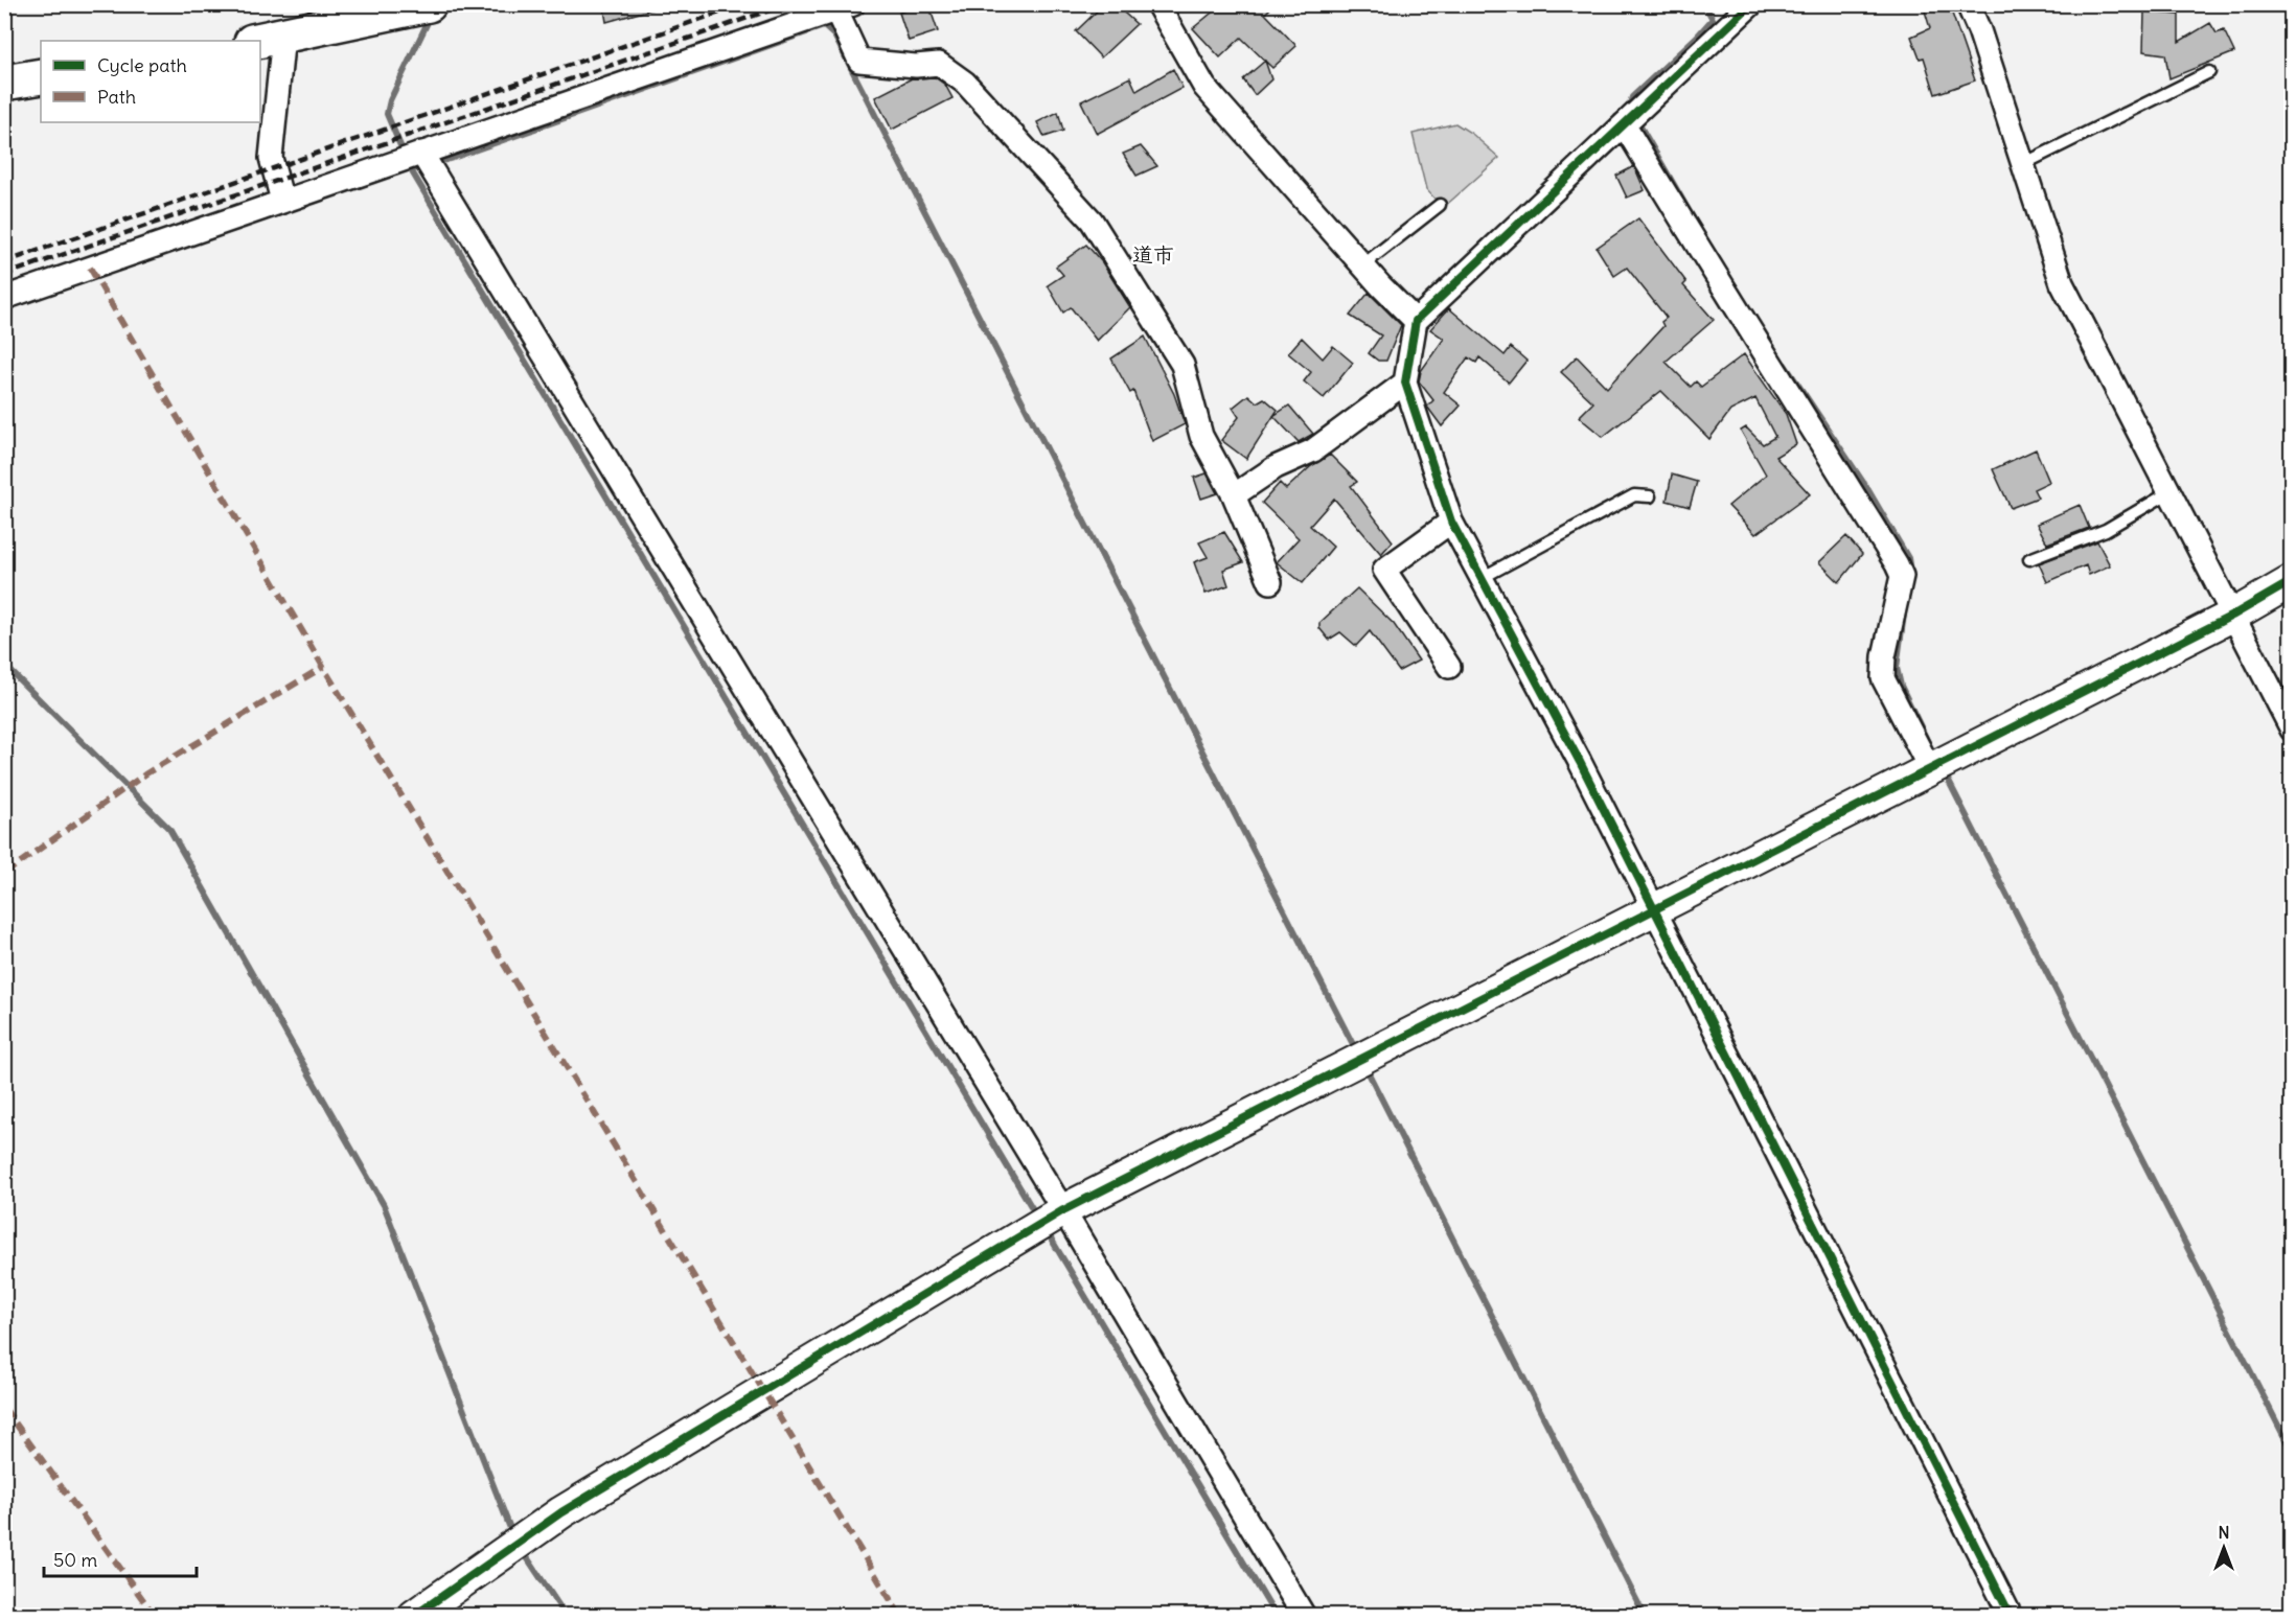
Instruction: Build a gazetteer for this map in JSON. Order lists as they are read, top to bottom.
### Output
{
  "districts": ["道市"],
  "legend": ["Cycle path", "Path"],
  "scale_bar": "50 m",
  "north": "top"
}
